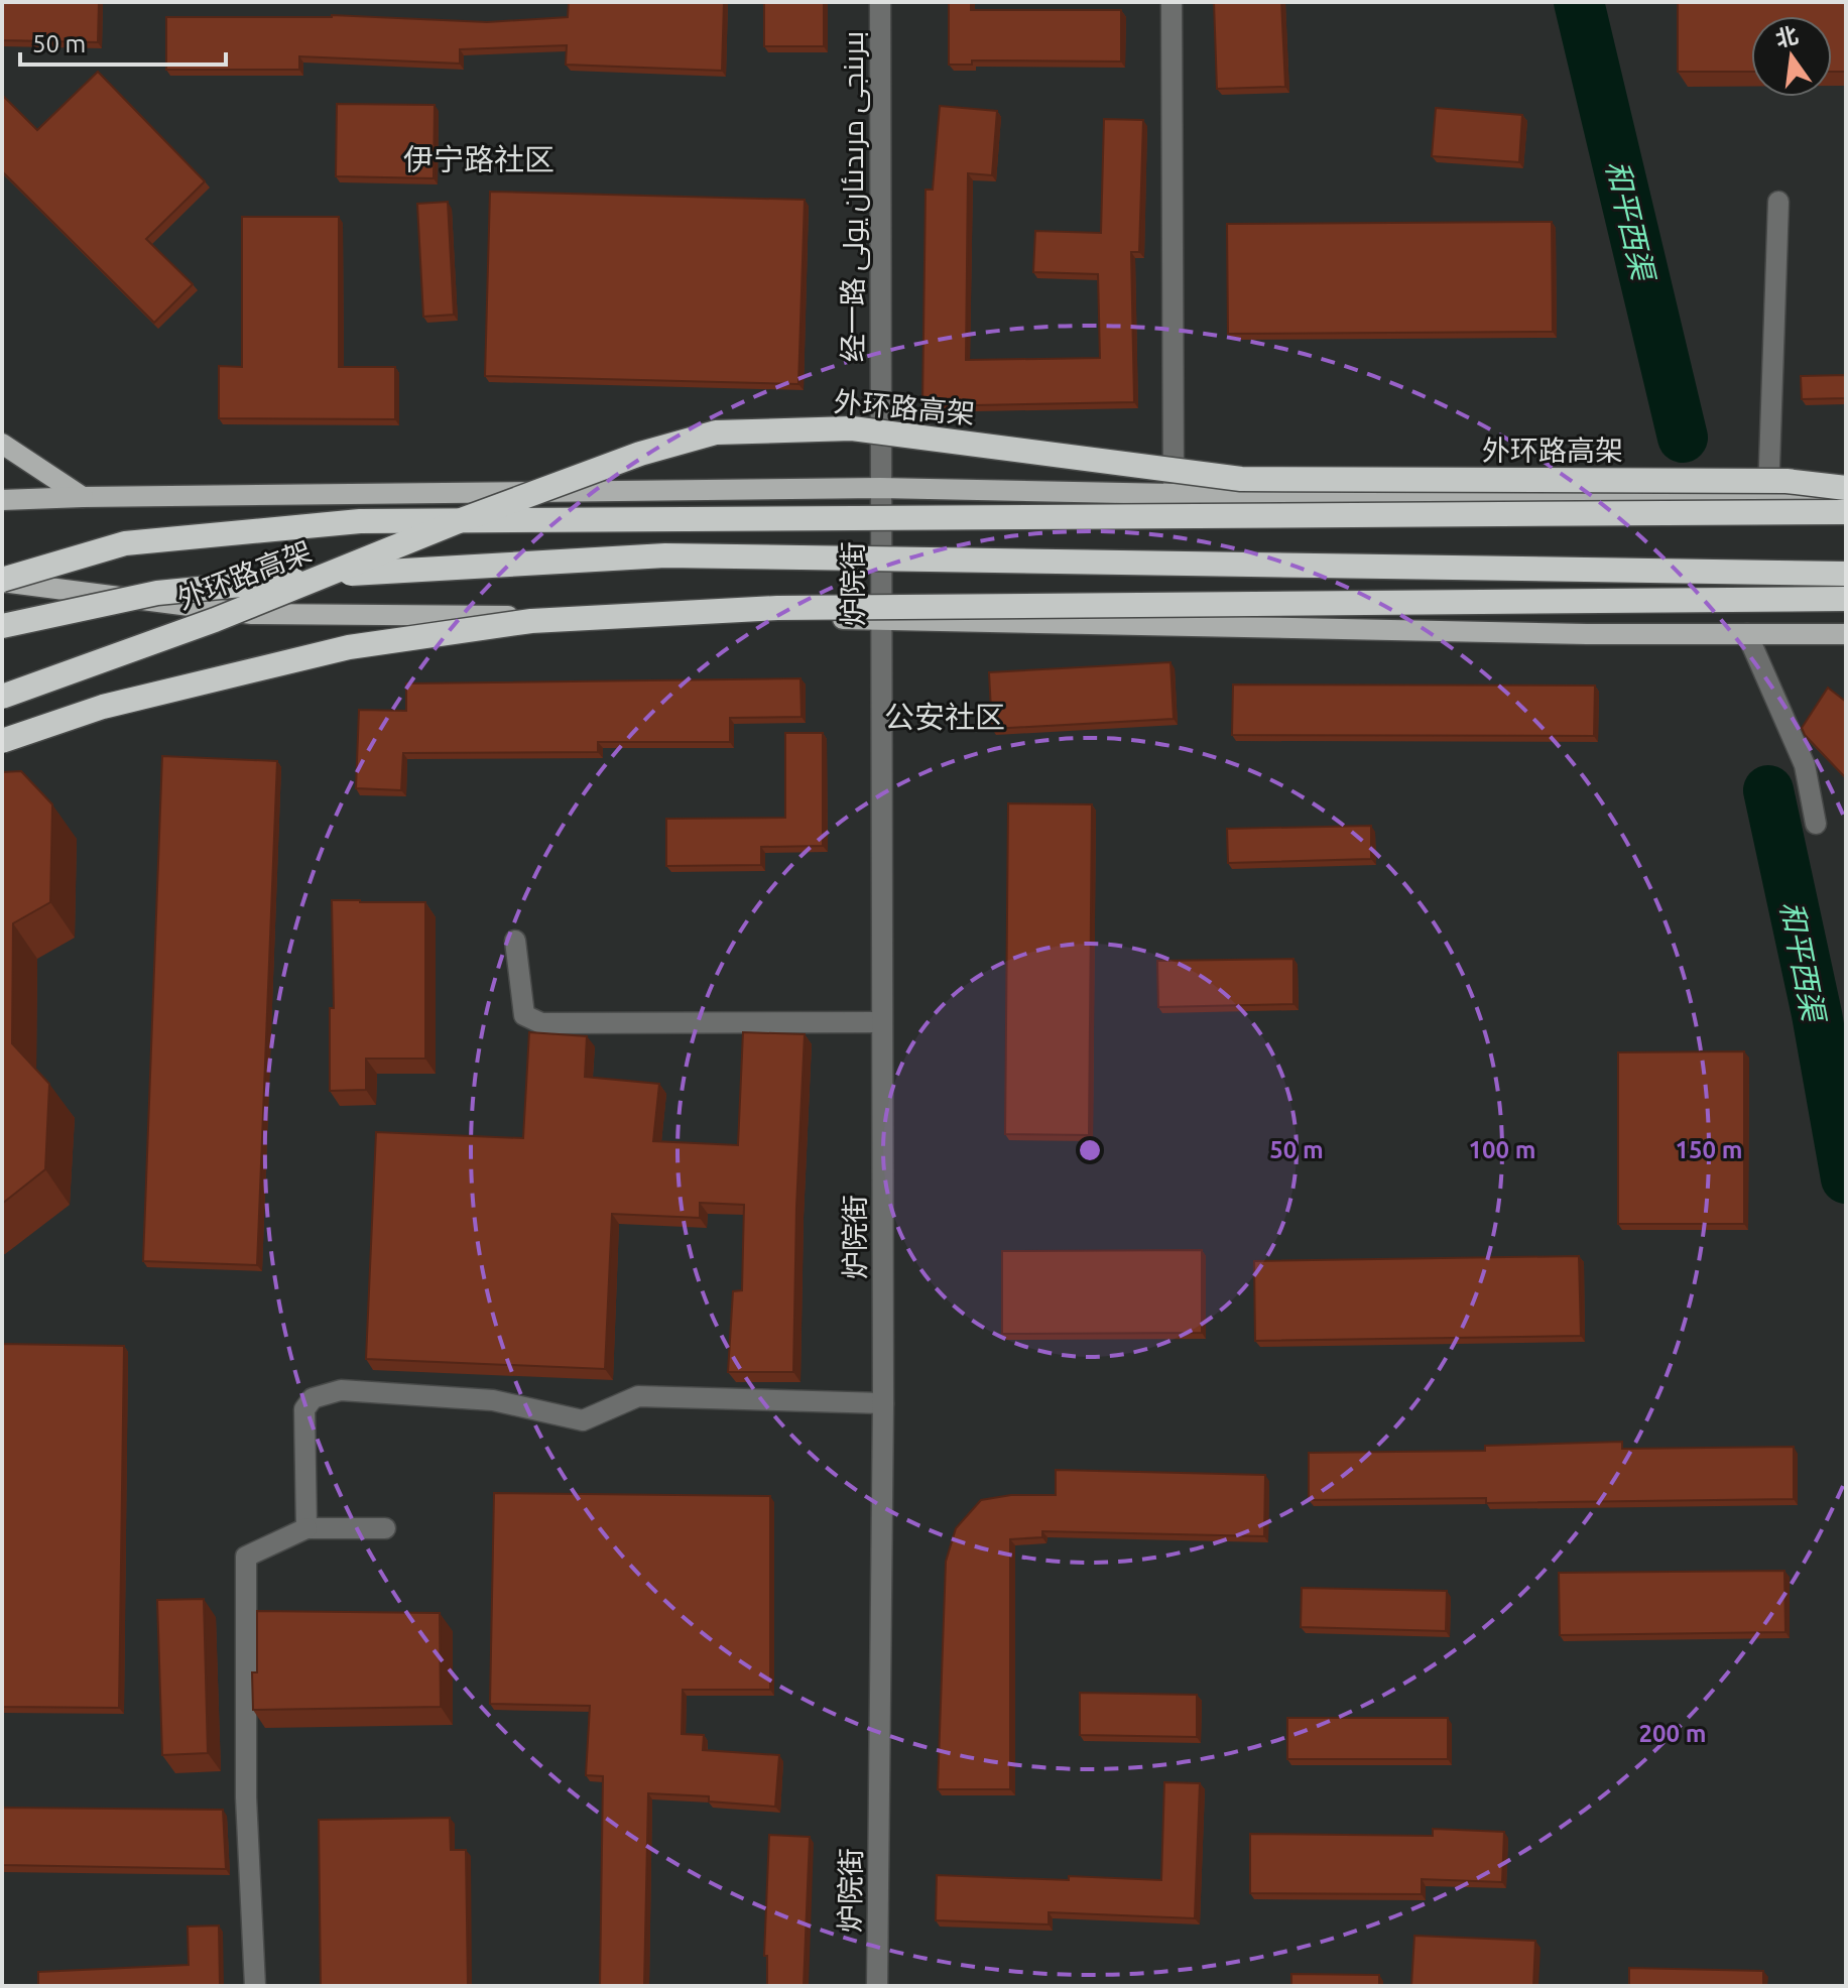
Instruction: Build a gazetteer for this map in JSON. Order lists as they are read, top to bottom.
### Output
{
  "streets": {
    "highway": ["外环路高架"],
    "street": ["经一路 بىرىنجى مرىدىئان يولى", "炉院街"]
  },
  "crossings": [
    ["经一路 بىرىنجى مرىدىئان يولى", "炉院街"]
  ],
  "districts": ["伊宁路社区", "公安社区"],
  "water": ["和平西渠"],
  "scale_bar": "50 m",
  "north": "top",
  "rings": [
    "50 m",
    "100 m",
    "150 m",
    "200 m"
  ]
}
